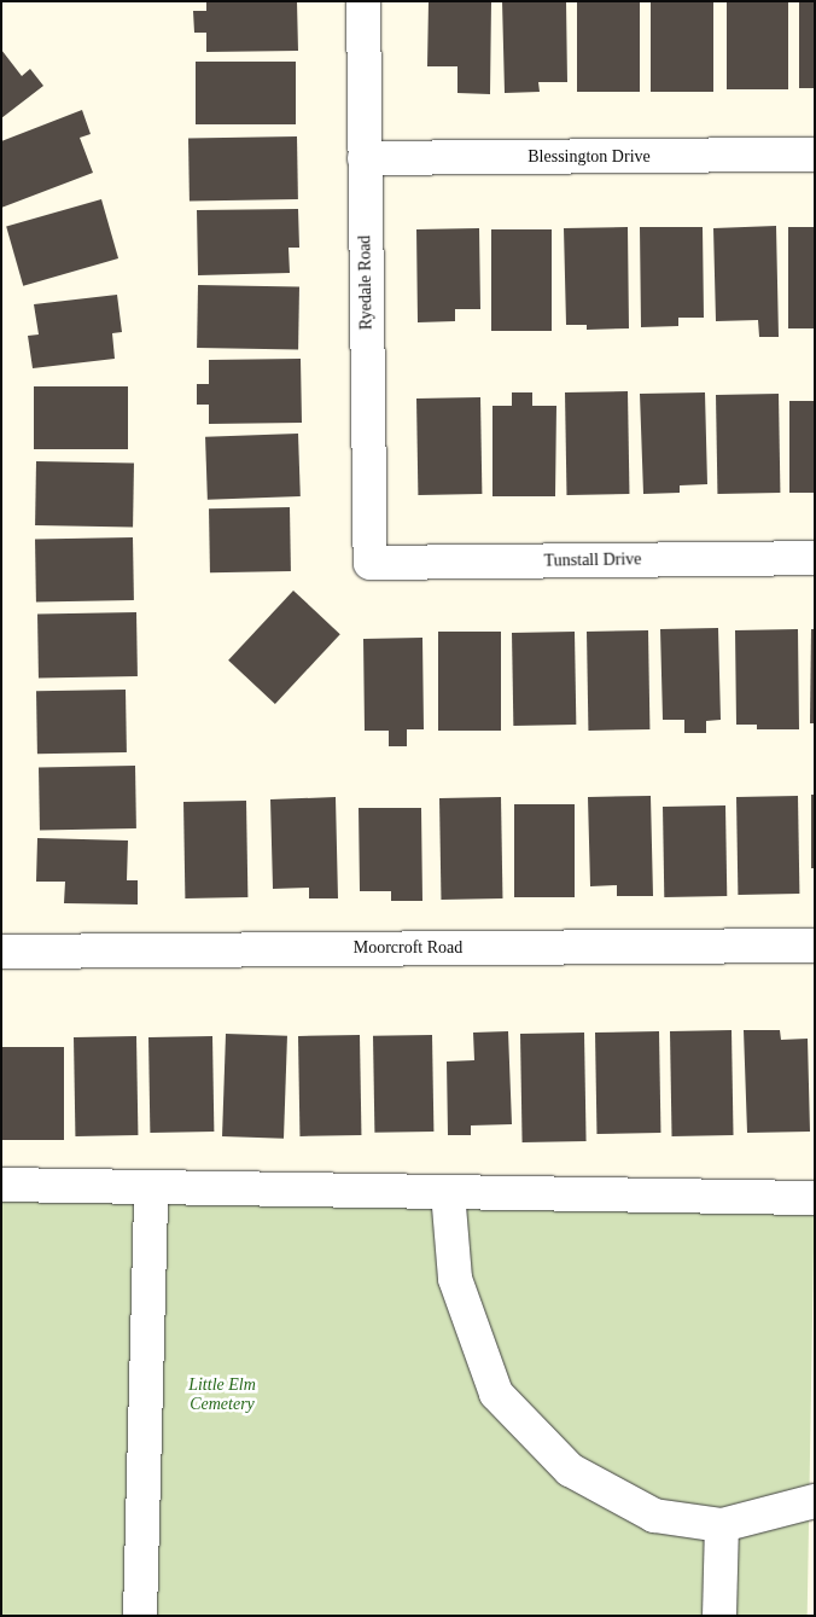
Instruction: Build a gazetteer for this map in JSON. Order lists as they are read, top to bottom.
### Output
{
  "streets": {
    "street": [
      "Blessington Drive",
      "Ryedale Road",
      "Tunstall Drive",
      "Moorcroft Road"
    ]
  },
  "crossings": [
    ["Blessington Drive", "Ryedale Road"],
    ["Ryedale Road", "Tunstall Drive"]
  ],
  "parks": ["Little Elm Cemetery"]
}
